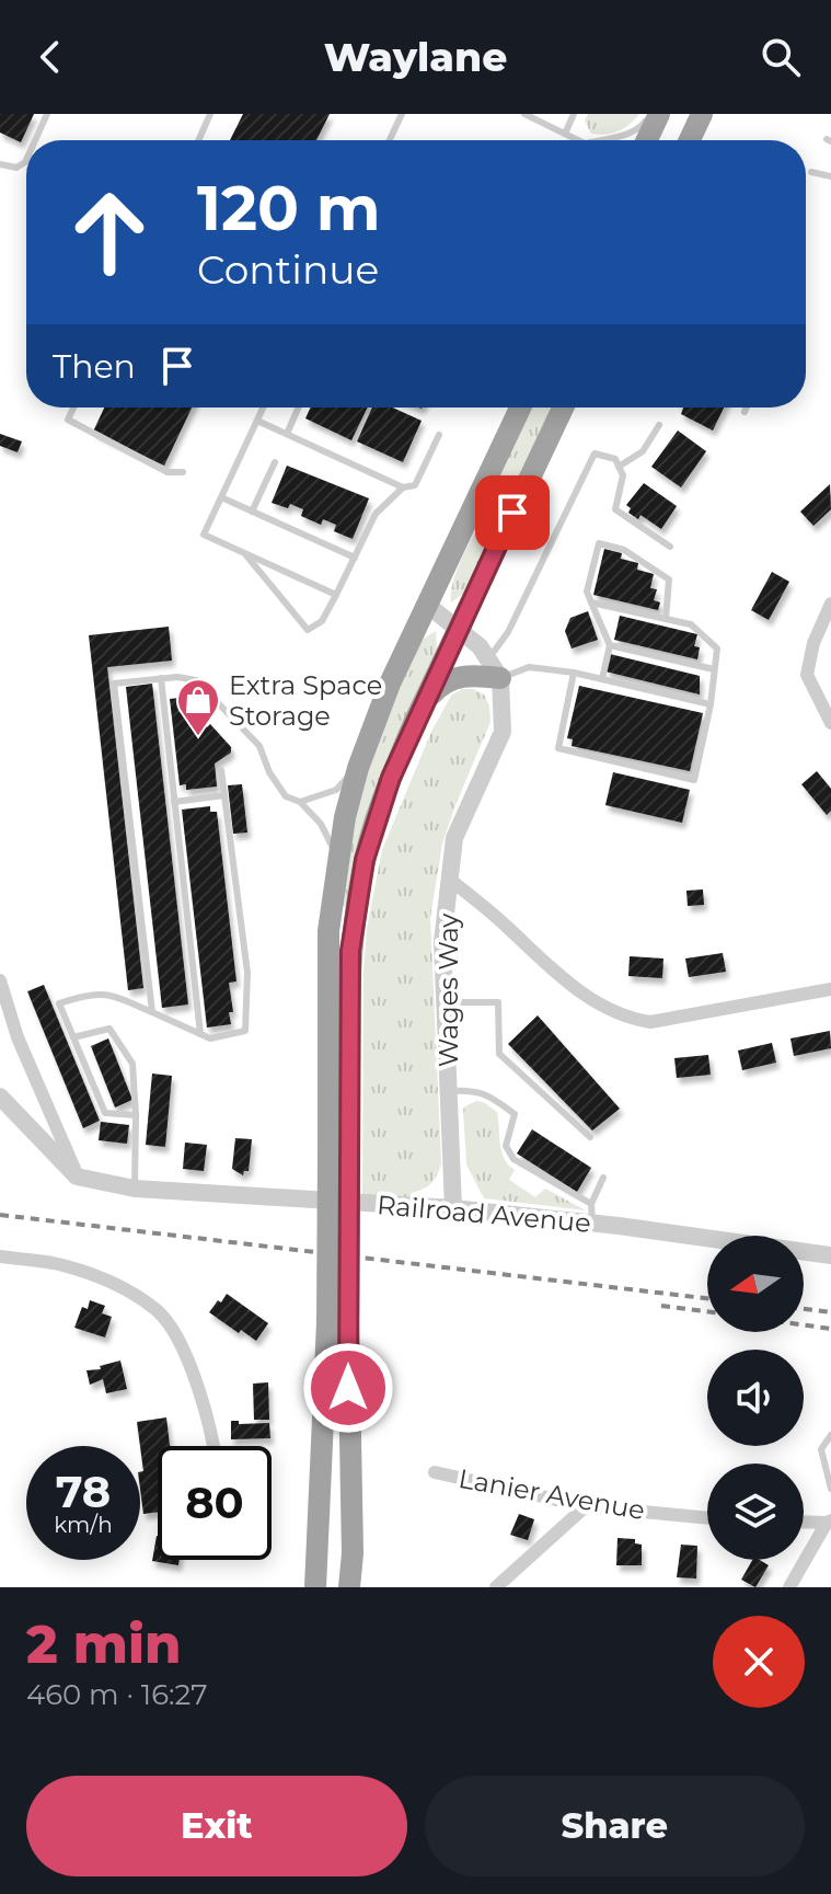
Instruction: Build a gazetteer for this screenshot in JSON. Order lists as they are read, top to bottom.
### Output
{
  "streets": {
    "street": ["Wages Way", "Railroad Avenue", "Lanier Avenue"]
  },
  "crossings": [
    ["Wages Way", "Railroad Avenue"]
  ],
  "places": {
    "shop": ["Extra Space Storage"]
  },
  "north": "left",
  "page": {
    "header": "Waylane",
    "turn": ["120 m", "Continue"],
    "then": "Then",
    "speed": "78 km/h",
    "limit": "80",
    "heading": ["2 min", "460 m · 16:27"],
    "buttons": ["Exit", "Share"]
  }
}
